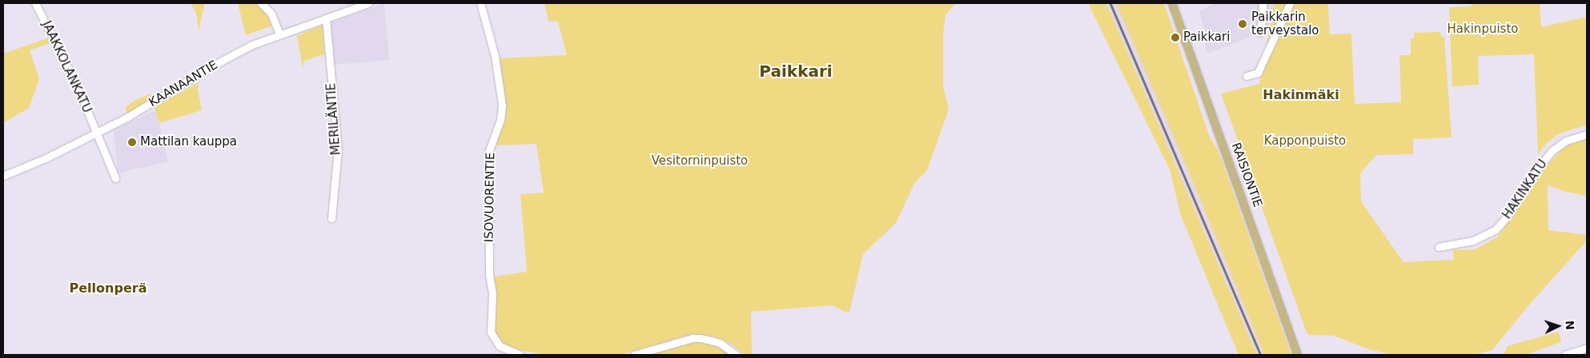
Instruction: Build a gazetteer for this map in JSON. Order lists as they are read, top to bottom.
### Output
{
  "streets": {
    "main road": ["RAISIONTIE"],
    "street": [
      "JAAKKOLANKATU",
      "KAANAANTIE",
      "MERILÄNTIE",
      "HAKINKATU",
      "ISOVUORENTIE"
    ]
  },
  "crossings": [
    ["JAAKKOLANKATU", "KAANAANTIE"],
    ["KAANAANTIE", "MERILÄNTIE"]
  ],
  "districts": ["Paikkari", "Hakinmäki", "Pellonperä"],
  "parks": ["Hakinpuisto", "Kapponpuisto", "Vesitorninpuisto"],
  "places": ["Paikkarin terveystalo", "Paikkari", "Mattilan kauppa"],
  "north": "right"
}
